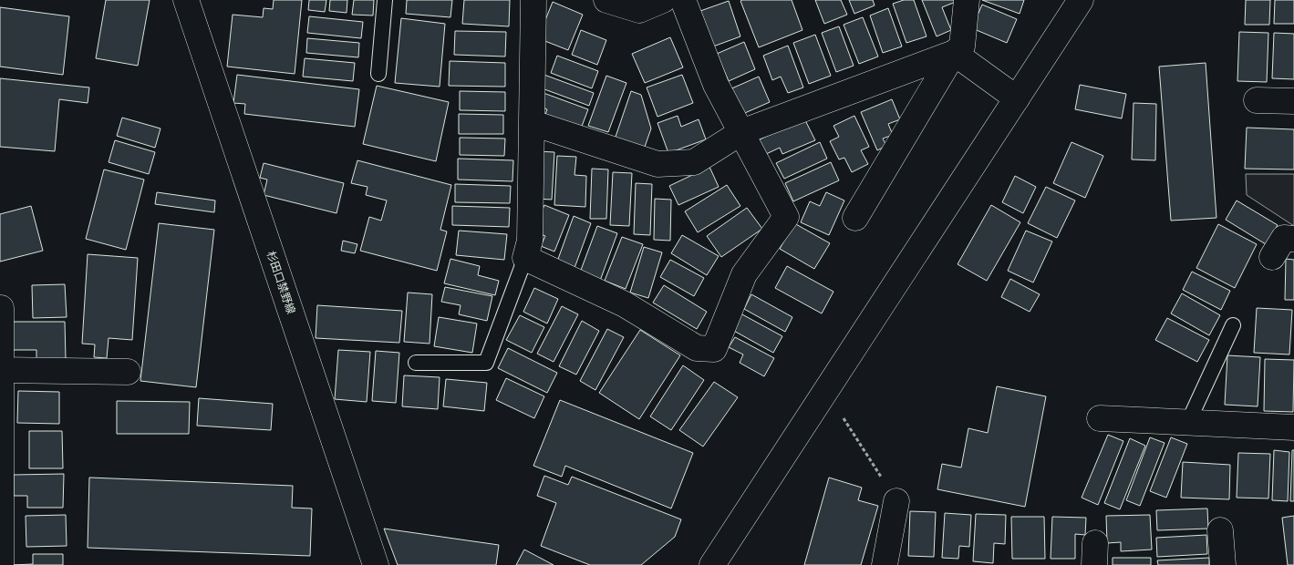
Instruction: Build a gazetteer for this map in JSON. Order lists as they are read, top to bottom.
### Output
{
  "streets": {
    "street": ["杉田口禁野線"]
  }
}
